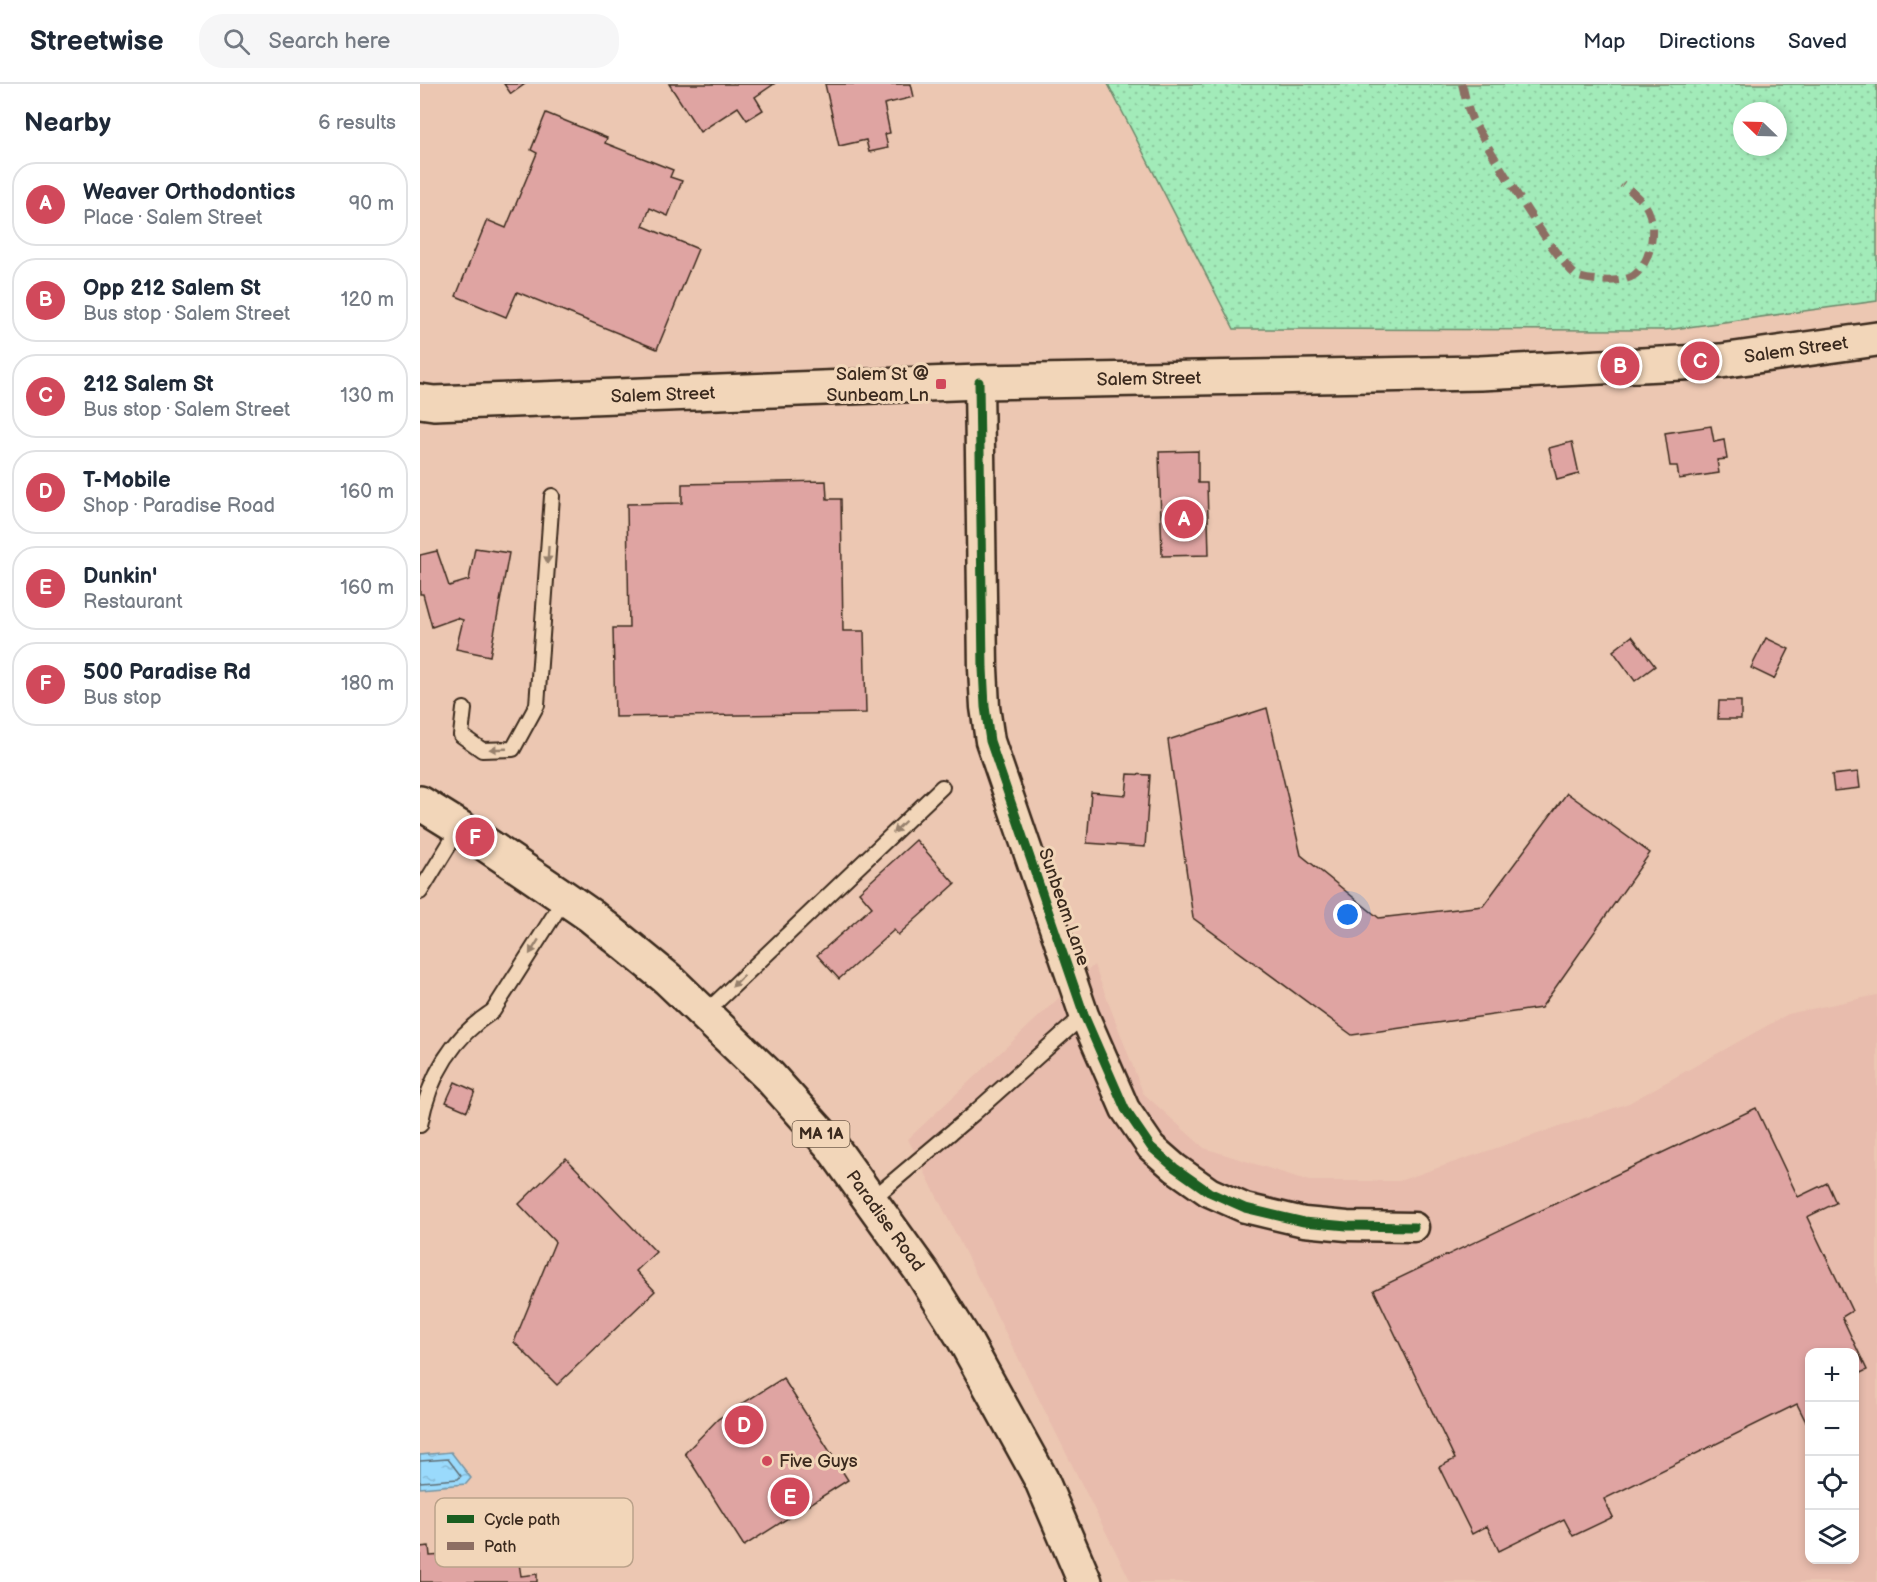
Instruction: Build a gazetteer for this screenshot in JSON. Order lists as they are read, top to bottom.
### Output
{
  "streets": {
    "main road": ["Salem Street", "MA 1A", "Paradise Road"],
    "street": ["Sunbeam Lane"]
  },
  "crossings": [
    ["Salem Street", "Sunbeam Lane"]
  ],
  "places": {
    "transit": ["Salem St @ Sunbeam Ln"],
    "other": ["Five Guys"]
  },
  "legend": ["Cycle path", "Path"],
  "north": "top left",
  "page": {
    "header": "Streetwise",
    "search": "Search here",
    "nav": ["Map", "Directions", "Saved"],
    "heading": ["Nearby", "6 results"],
    "list": [
      {
        "mark": "A",
        "name": "Weaver Orthodontics",
        "note": "Place · Salem Street",
        "value": "90 m"
      },
      {
        "mark": "B",
        "name": "Opp 212 Salem St",
        "note": "Bus stop · Salem Street",
        "value": "120 m"
      },
      {
        "mark": "C",
        "name": "212 Salem St",
        "note": "Bus stop · Salem Street",
        "value": "130 m"
      },
      {
        "mark": "D",
        "name": "T-Mobile",
        "note": "Shop · Paradise Road",
        "value": "160 m"
      },
      {
        "mark": "E",
        "name": "Dunkin'",
        "note": "Restaurant",
        "value": "160 m"
      },
      {
        "mark": "F",
        "name": "500 Paradise Rd",
        "note": "Bus stop",
        "value": "180 m"
      }
    ],
    "pins": [
      "C",
      "B",
      "A",
      "F",
      "D",
      "E"
    ],
    "map_buttons": ["+", "−"]
  }
}
